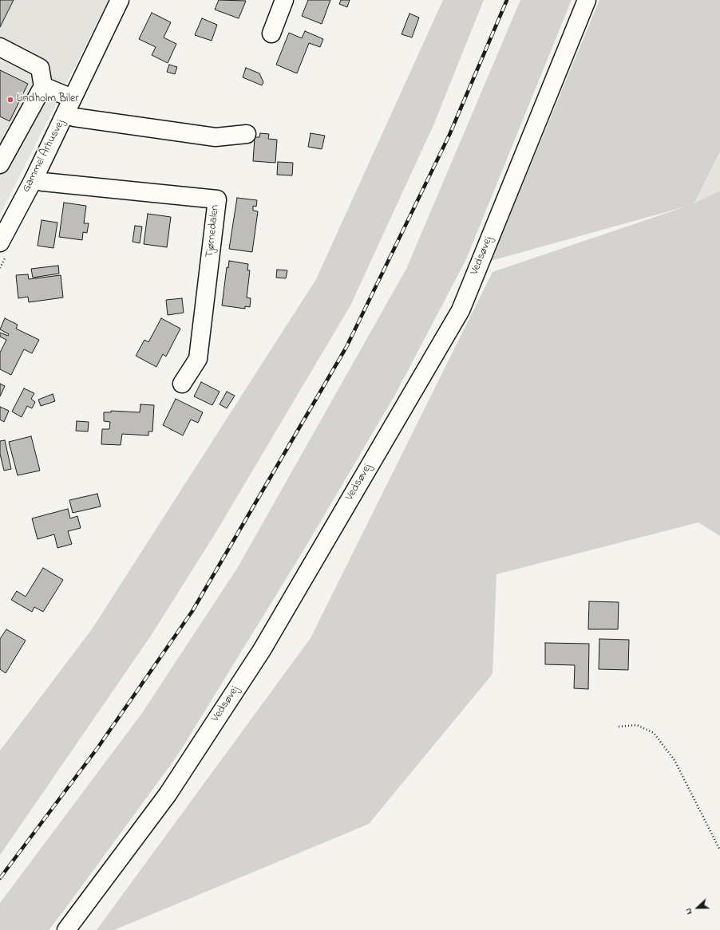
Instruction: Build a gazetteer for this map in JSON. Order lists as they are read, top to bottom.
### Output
{
  "streets": {
    "street": ["Gammel Århusvej", "Tjørnedalen", "Vedsøvej"]
  },
  "crossings": [
    ["Gammel Århusvej", "Tjørnedalen"]
  ],
  "places": ["Lindholm Biler"],
  "north": "left"
}
